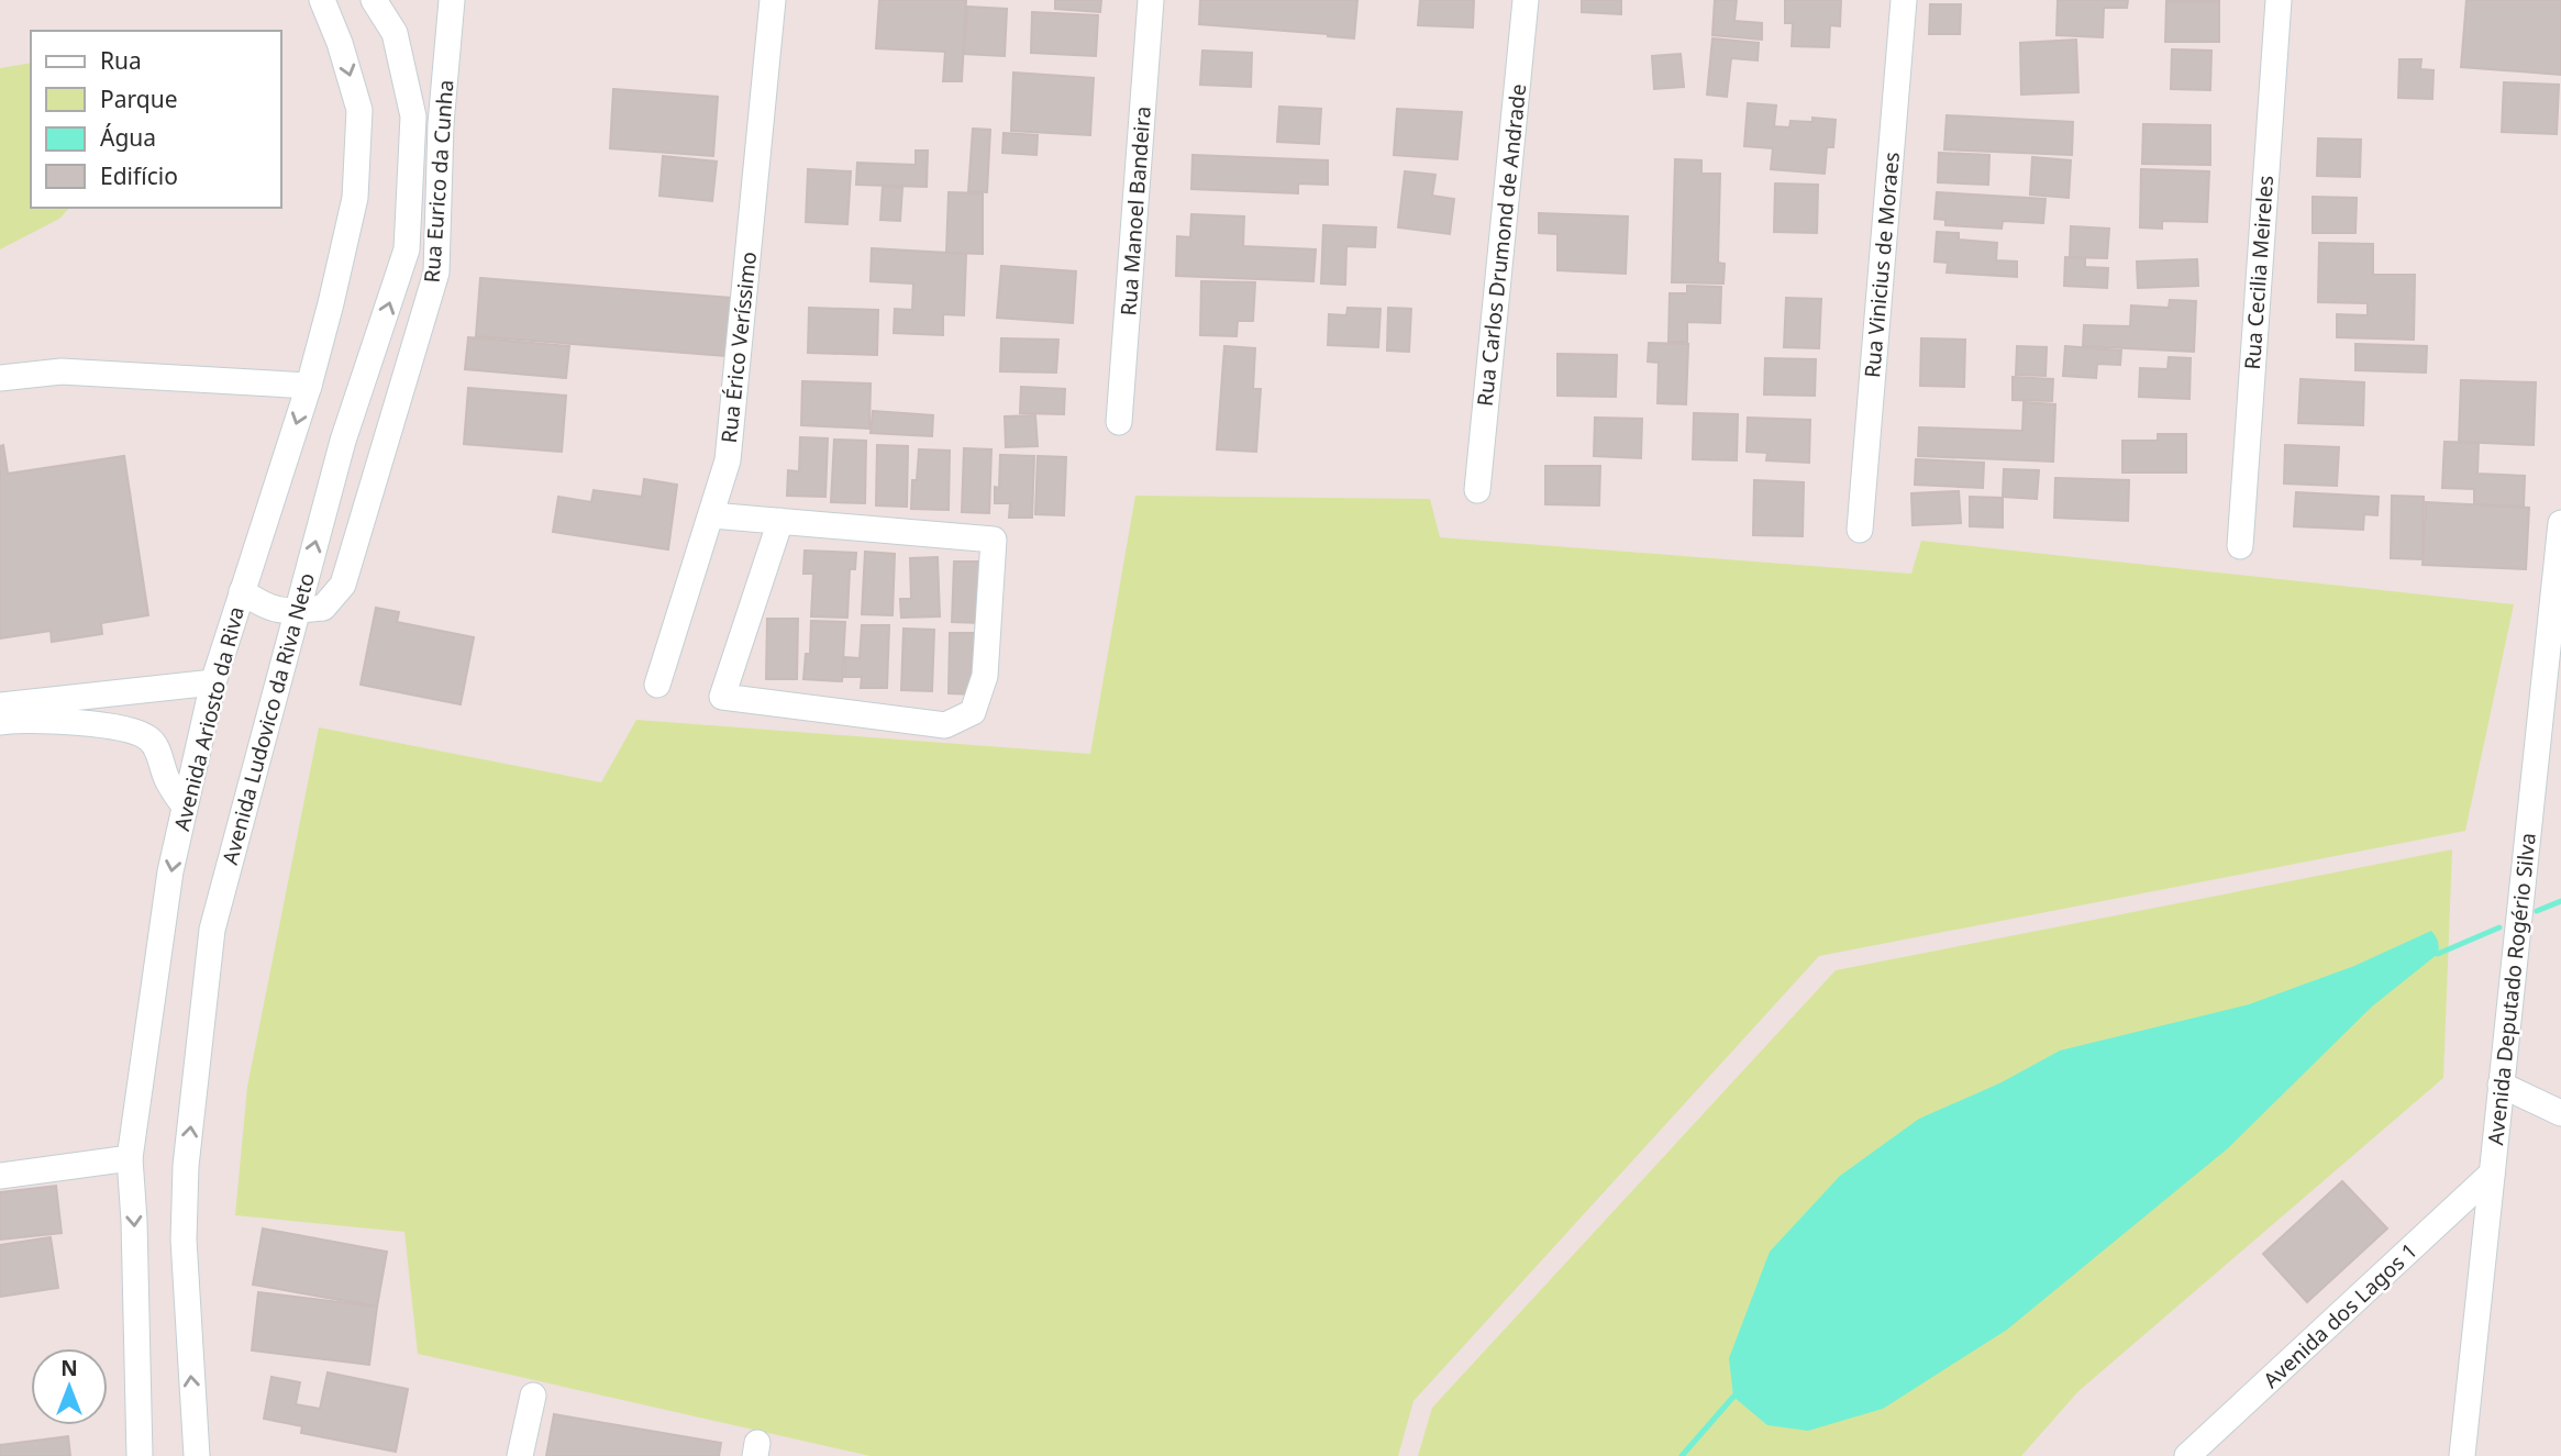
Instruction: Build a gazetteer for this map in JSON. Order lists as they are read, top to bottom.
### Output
{
  "streets": {
    "street": [
      "Rua Eurico da Cunha",
      "Rua Manoel Bandeira",
      "Rua Carlos Drumond de Andrade",
      "Rua Vinicius de Moraes",
      "Rua Cecilia Meireles",
      "Rua Érico Veríssimo",
      "Avenida Ariosto da Riva",
      "Avenida Ludovico da Riva Neto",
      "Avenida Deputado Rogério Silva",
      "Avenida dos Lagos 1"
    ]
  },
  "crossings": [
    ["Rua Eurico da Cunha", "Avenida Ludovico da Riva Neto"],
    ["Avenida Deputado Rogério Silva", "Avenida dos Lagos 1"]
  ],
  "one_way": ["Avenida Ariosto da Riva", "Avenida Ludovico da Riva Neto"],
  "legend": [
    "Rua",
    "Parque",
    "Água",
    "Edifício"
  ],
  "north": "top"
}
